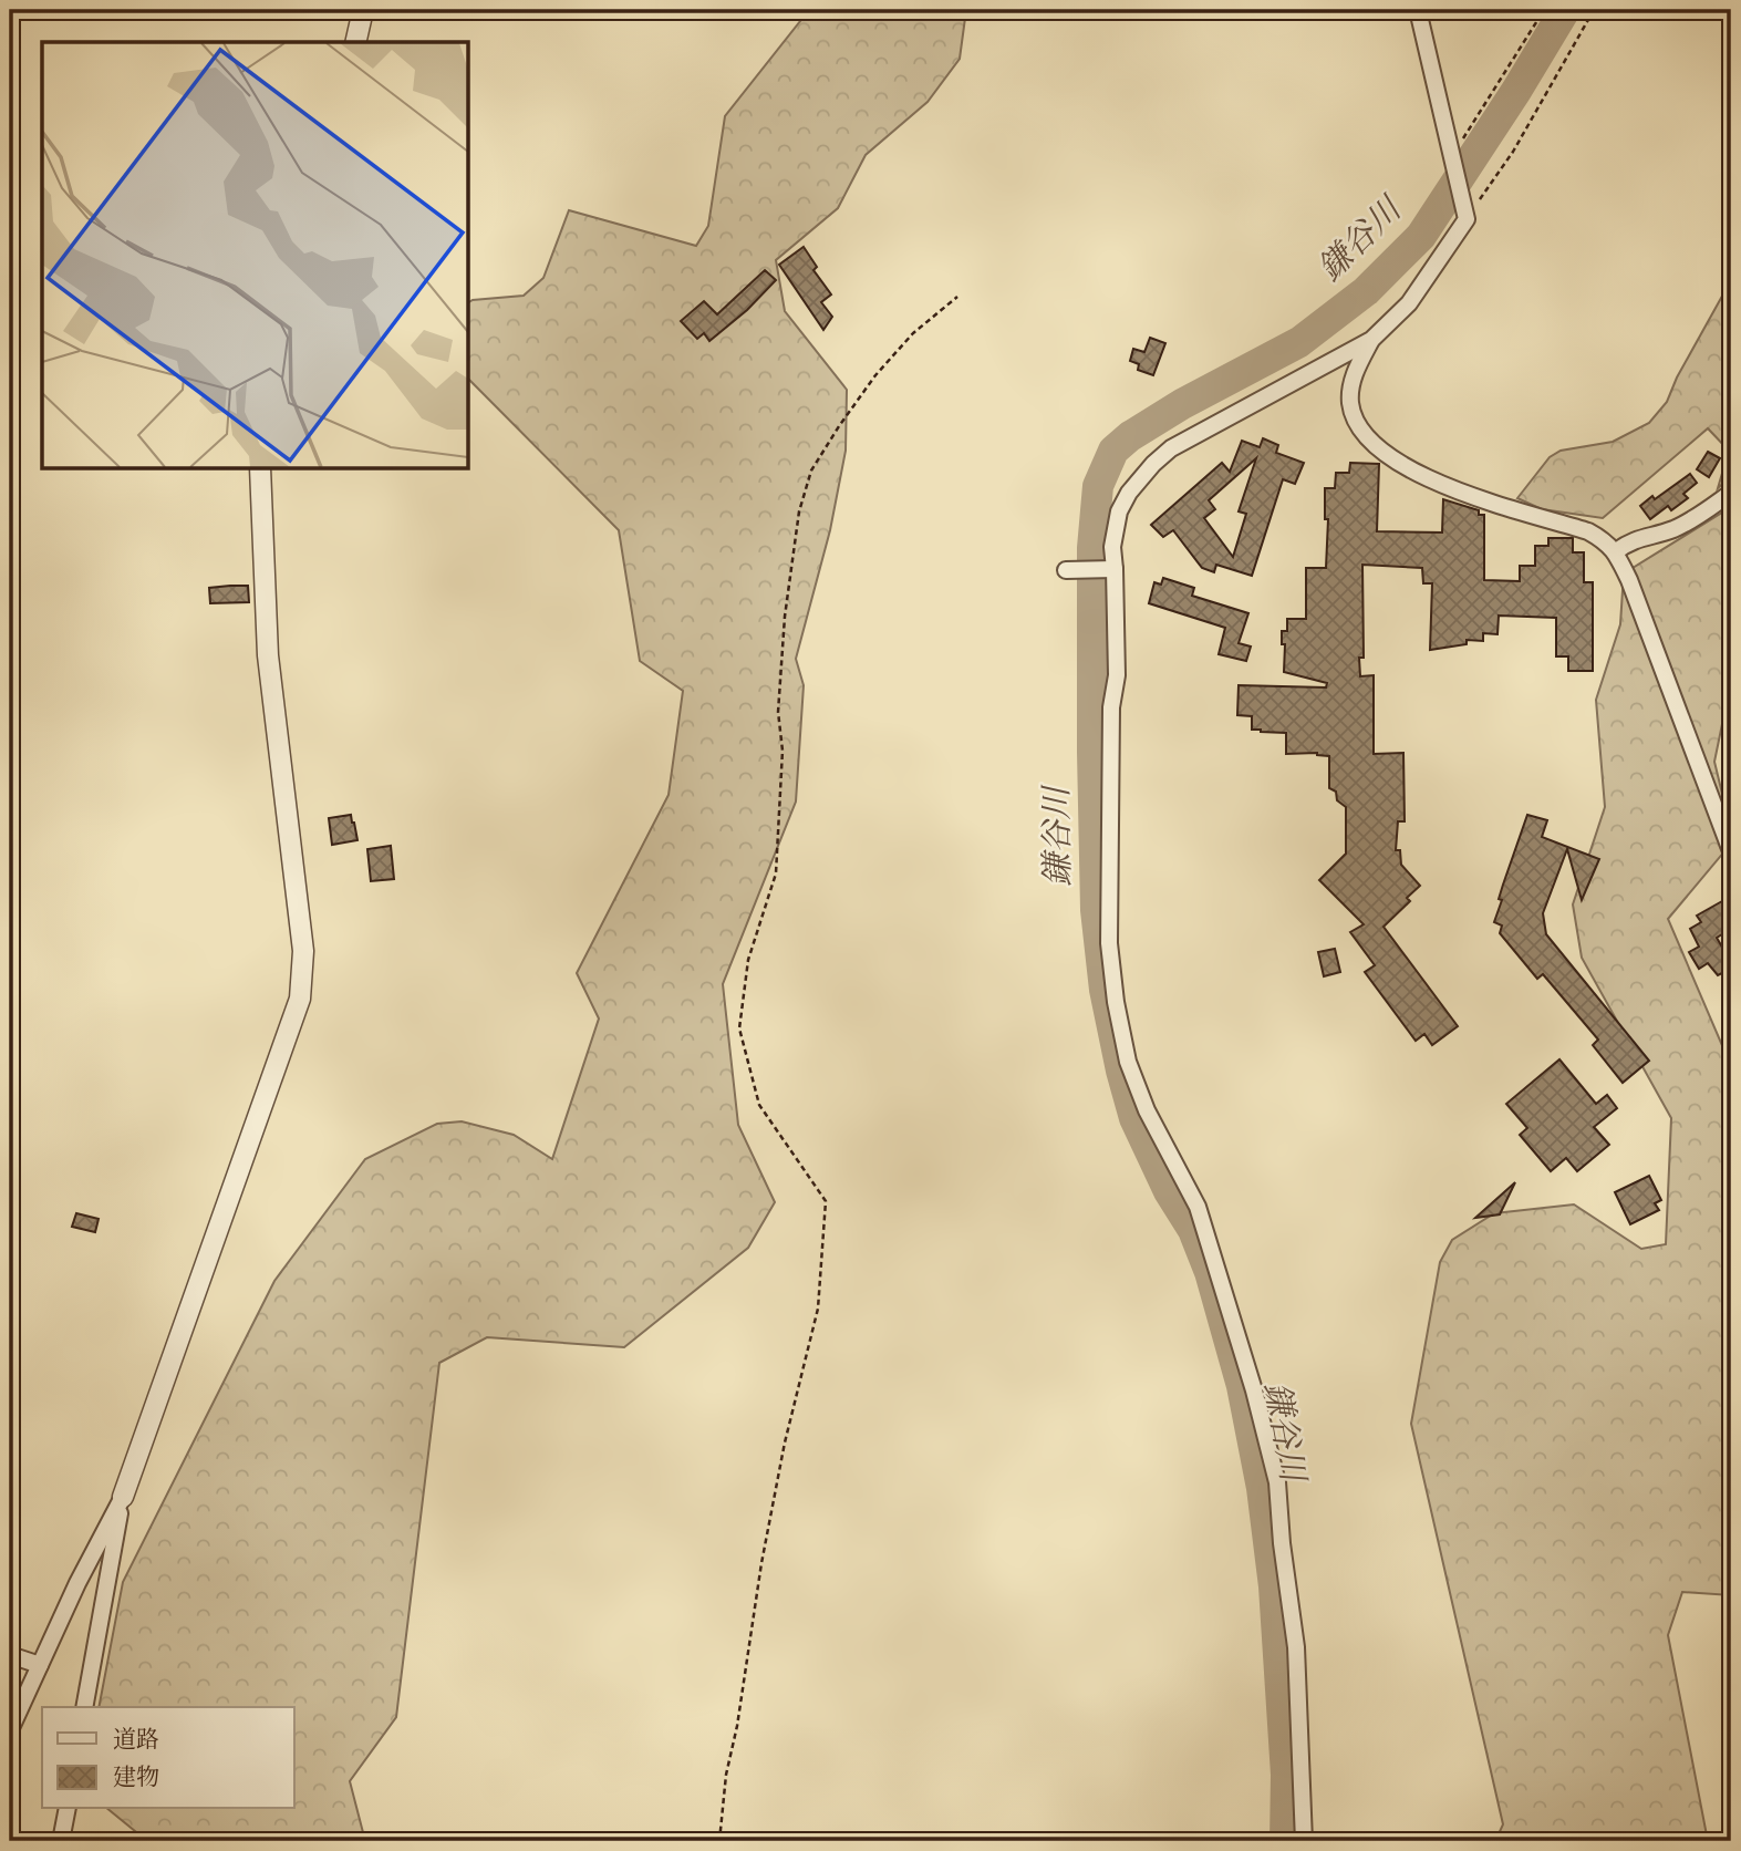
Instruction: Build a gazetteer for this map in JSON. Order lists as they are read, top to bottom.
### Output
{
  "water": ["鎌谷川"],
  "legend": ["道路", "建物"]
}
